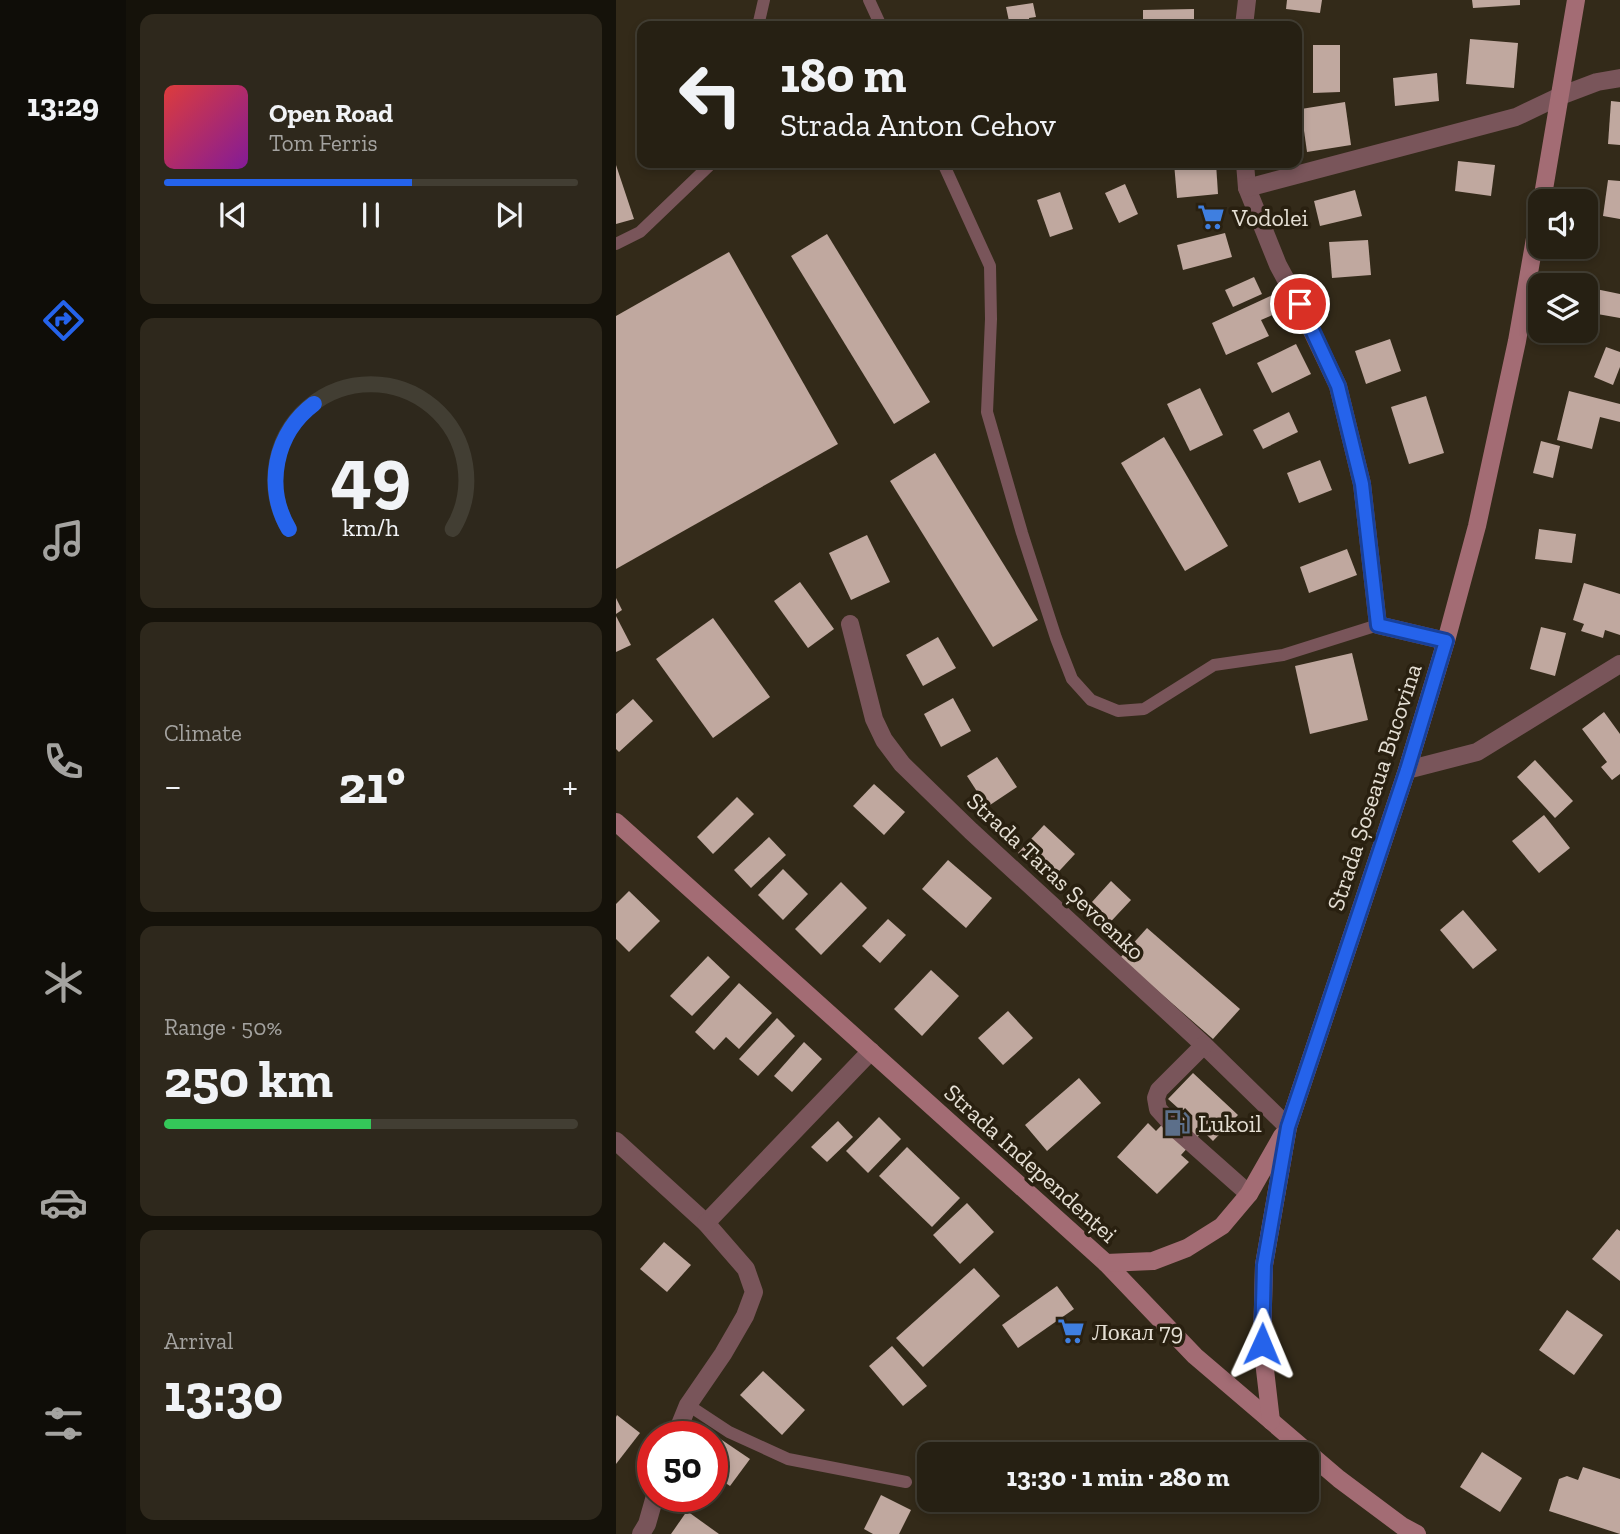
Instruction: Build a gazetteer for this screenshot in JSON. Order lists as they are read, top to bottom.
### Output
{
  "streets": {
    "main road": ["Strada Șoseaua Bucovina", "Strada Independenței"],
    "street": ["Strada Taras Șevcenko"]
  },
  "crossings": [
    ["Strada Șoseaua Bucovina", "Strada Taras Șevcenko"],
    ["Strada Șoseaua Bucovina", "Strada Independenței"]
  ],
  "places": {
    "supermarket": ["Vodolei", "Локал 79"],
    "fuel station": ["Lukoil"]
  },
  "page": {
    "tabs": "13:29",
    "turn": ["180 m", "Strada Anton Cehov"],
    "song": ["Open Road", "Tom Ferris"],
    "tile": [
      "Climate",
      ["Range · 50%", "250 km"],
      ["Arrival", "13:30"]
    ],
    "heat": ["−", "21°", "+"],
    "limit": "50",
    "trip": "13:30 · 1 min · 280 m",
    "gauge": ["49", "km/h"]
  }
}
